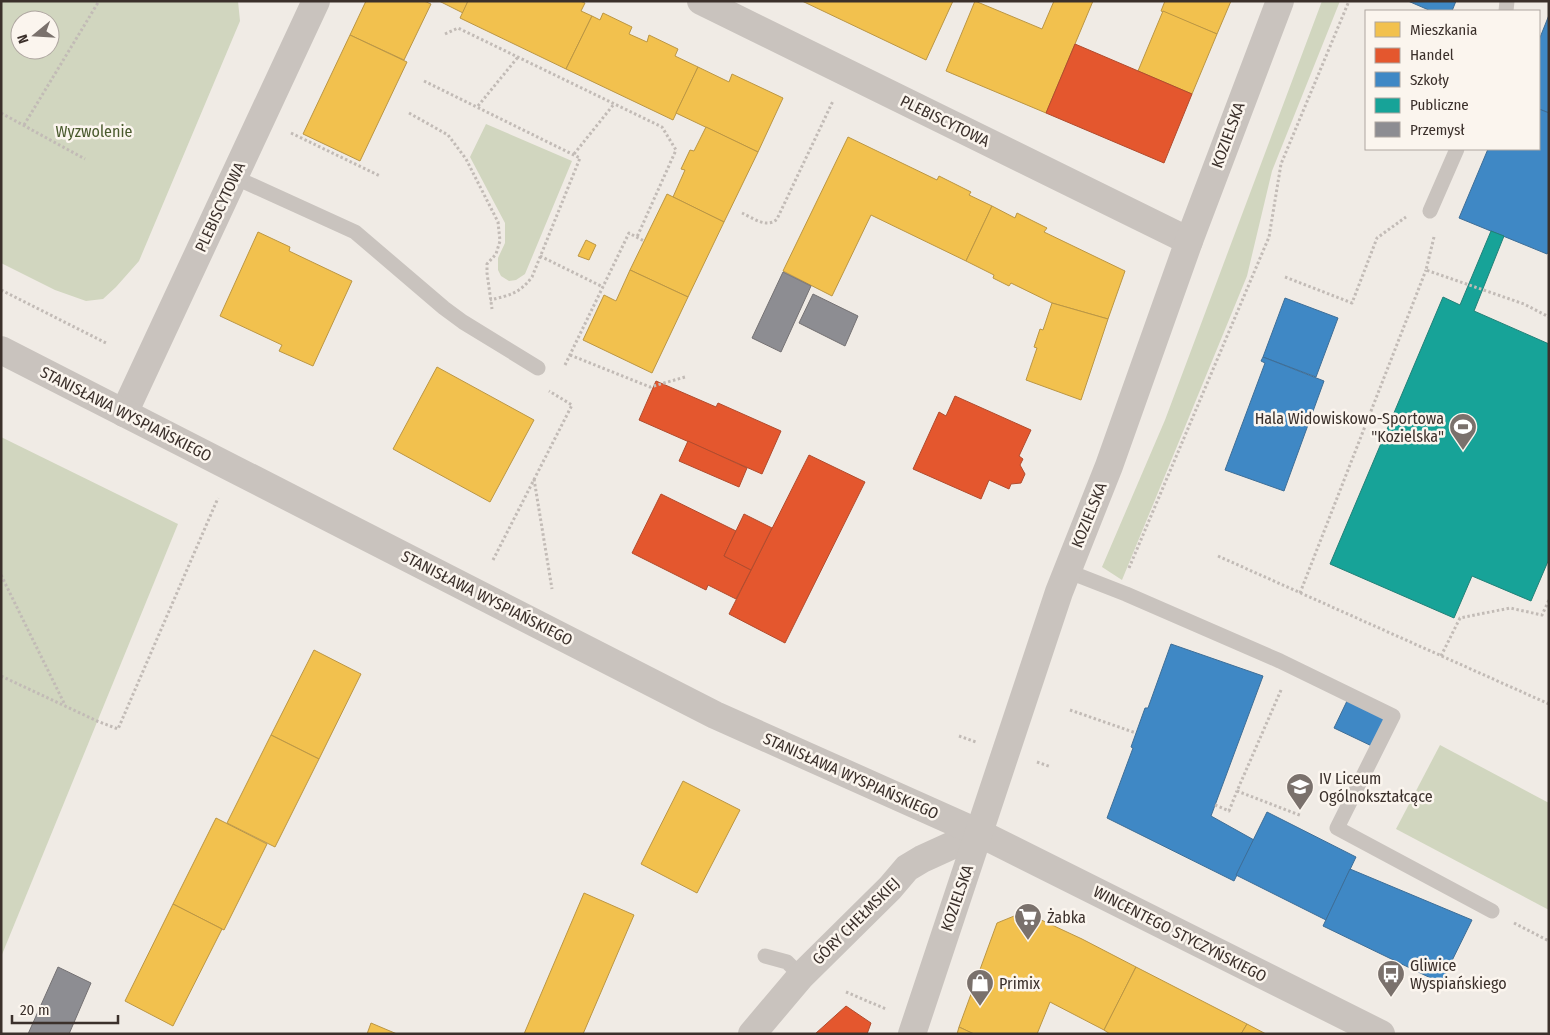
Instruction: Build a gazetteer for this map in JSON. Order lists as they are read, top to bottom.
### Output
{
  "streets": {
    "street": [
      "PLEBISCYTOWA",
      "KOZIELSKA",
      "STANISŁAWA WYSPIAŃSKIEGO",
      "GÓRY CHEŁMSKIEJ",
      "WINCENTEGO STYCZYŃSKIEGO"
    ]
  },
  "crossings": [
    ["PLEBISCYTOWA", "KOZIELSKA"],
    ["PLEBISCYTOWA", "STANISŁAWA WYSPIAŃSKIEGO"],
    ["KOZIELSKA", "STANISŁAWA WYSPIAŃSKIEGO"],
    ["KOZIELSKA", "GÓRY CHEŁMSKIEJ"],
    ["KOZIELSKA", "WINCENTEGO STYCZYŃSKIEGO"],
    ["STANISŁAWA WYSPIAŃSKIEGO", "GÓRY CHEŁMSKIEJ"],
    ["STANISŁAWA WYSPIAŃSKIEGO", "WINCENTEGO STYCZYŃSKIEGO"],
    ["GÓRY CHEŁMSKIEJ", "WINCENTEGO STYCZYŃSKIEGO"]
  ],
  "parks": ["Wyzwolenie"],
  "places": {
    "sports": ["Hala Widowiskowo-Sportowa \"Kozielska\""],
    "school or university": ["IV Liceum Ogólnokształcące"],
    "supermarket": ["Żabka"],
    "bus stop": ["Gliwice Wyspiańskiego"],
    "shop": ["Primix"]
  },
  "legend": [
    "Mieszkania",
    "Handel",
    "Szkoły",
    "Publiczne",
    "Przemysł"
  ],
  "scale_bar": "20 m",
  "north": "left"
}
